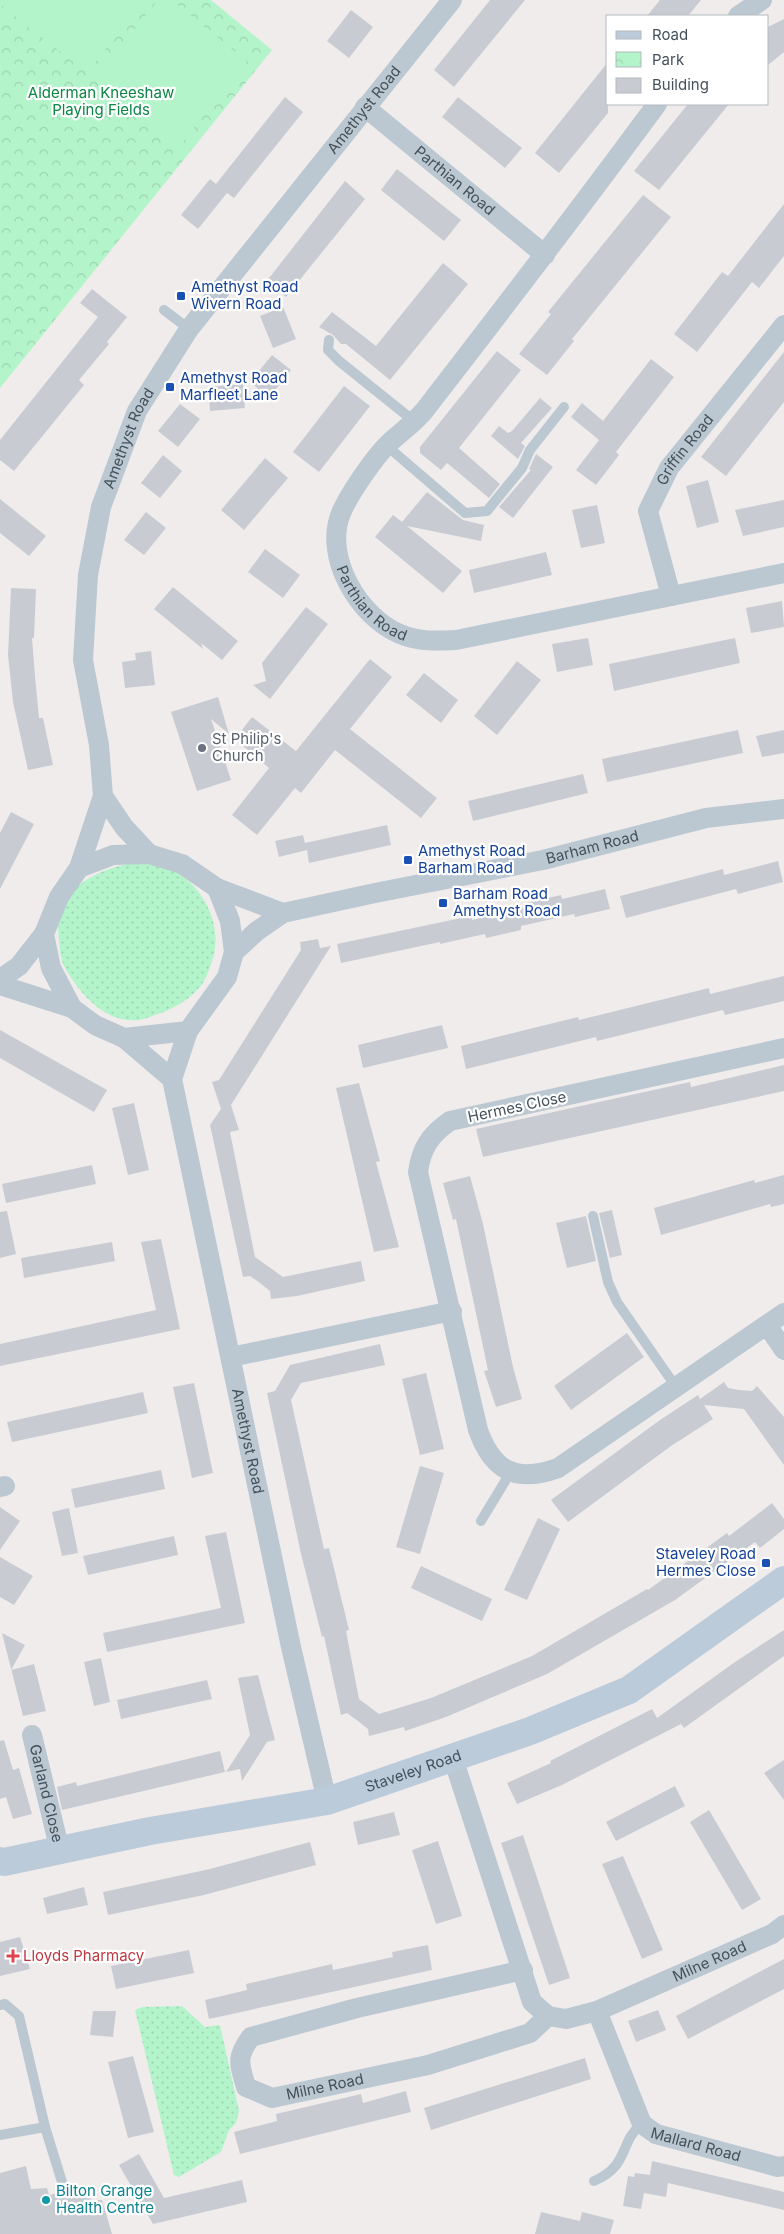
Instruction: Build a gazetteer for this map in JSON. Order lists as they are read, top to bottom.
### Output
{
  "streets": {
    "street": [
      "Amethyst Road",
      "Parthian Road",
      "Griffin Road",
      "Barham Road",
      "Hermes Close",
      "Staveley Road",
      "Garland Close",
      "Milne Road",
      "Mallard Road"
    ]
  },
  "crossings": [
    ["Amethyst Road", "Parthian Road"],
    ["Amethyst Road", "Staveley Road"],
    ["Parthian Road", "Griffin Road"],
    ["Staveley Road", "Garland Close"],
    ["Milne Road", "Mallard Road"]
  ],
  "parks": ["Alderman Kneeshaw Playing Fields"],
  "places": {
    "transit": [
      "Amethyst Road Wivern Road",
      "Amethyst Road Marfleet Lane",
      "Amethyst Road Barham Road",
      "Barham Road Amethyst Road",
      "Staveley Road Hermes Close"
    ],
    "other": ["St Philip's Church", "Bilton Grange Health Centre"],
    "health": ["Lloyds Pharmacy"]
  },
  "legend": ["Road", "Park", "Building"]
}
